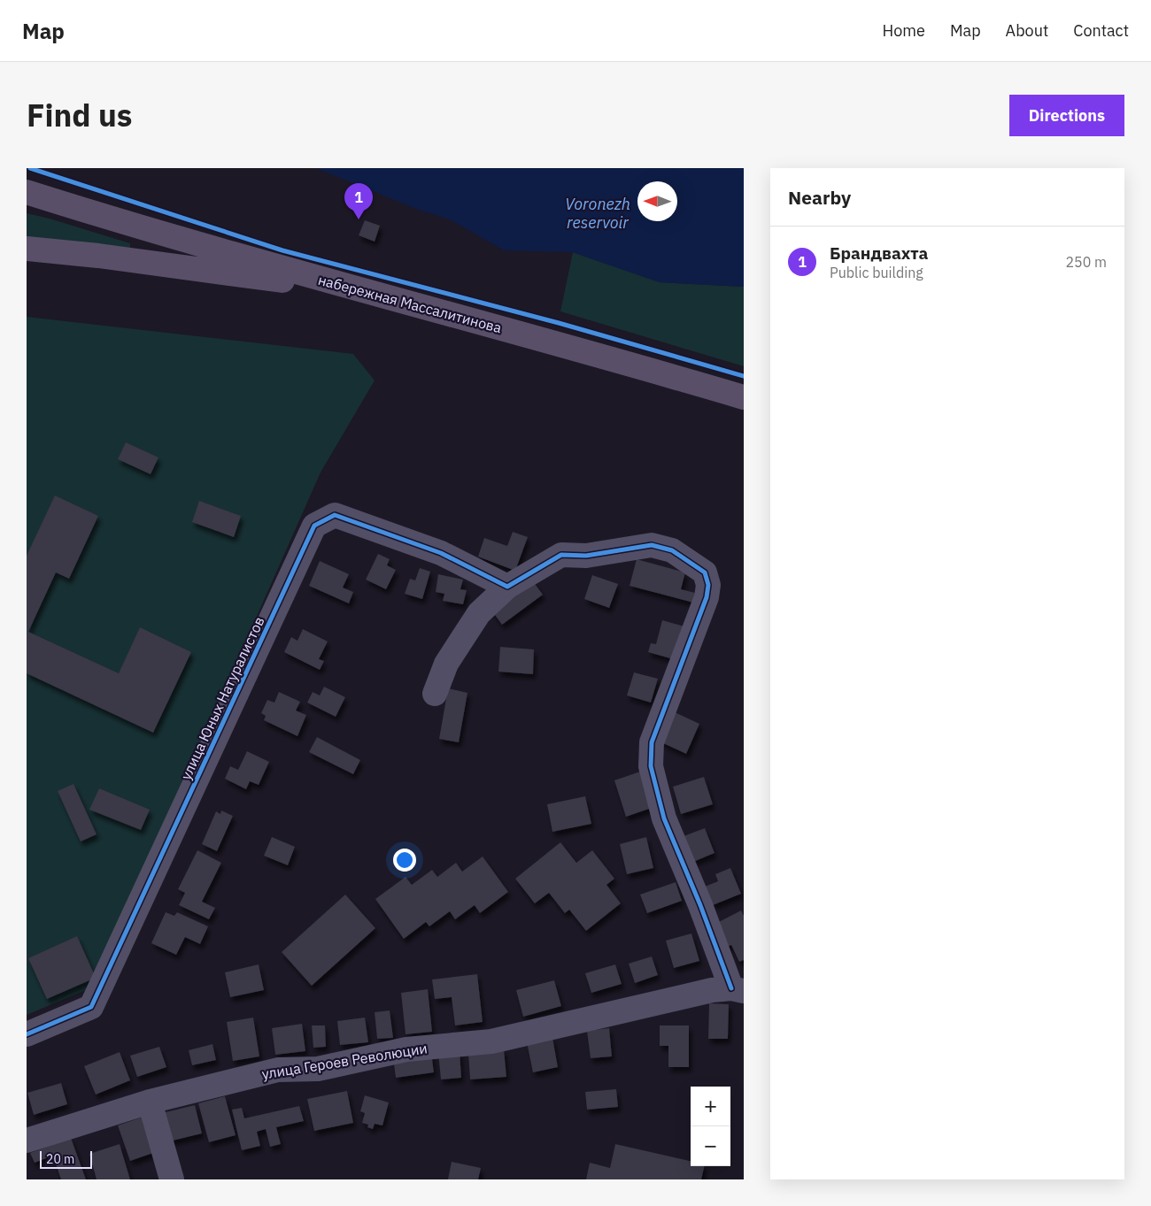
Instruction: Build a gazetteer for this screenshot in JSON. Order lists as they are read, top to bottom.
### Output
{
  "streets": {
    "main road": ["набережная Массалитинова"],
    "street": ["улица Юных Натуралистов", "улица Героев Революции"]
  },
  "water": ["Voronezh reservoir"],
  "scale_bar": "20 m",
  "north": "left",
  "page": {
    "header": "Map",
    "nav": [
      "Home",
      "Map",
      "About",
      "Contact"
    ],
    "title": "Find us",
    "buttons": "Directions",
    "heading": "Nearby",
    "pins": "1",
    "list": [
      {
        "mark": "1",
        "name": "Брандвахта",
        "note": "Public building",
        "value": "250 m"
      }
    ],
    "map_buttons": ["+", "−"],
    "scale": "20 m"
  }
}
